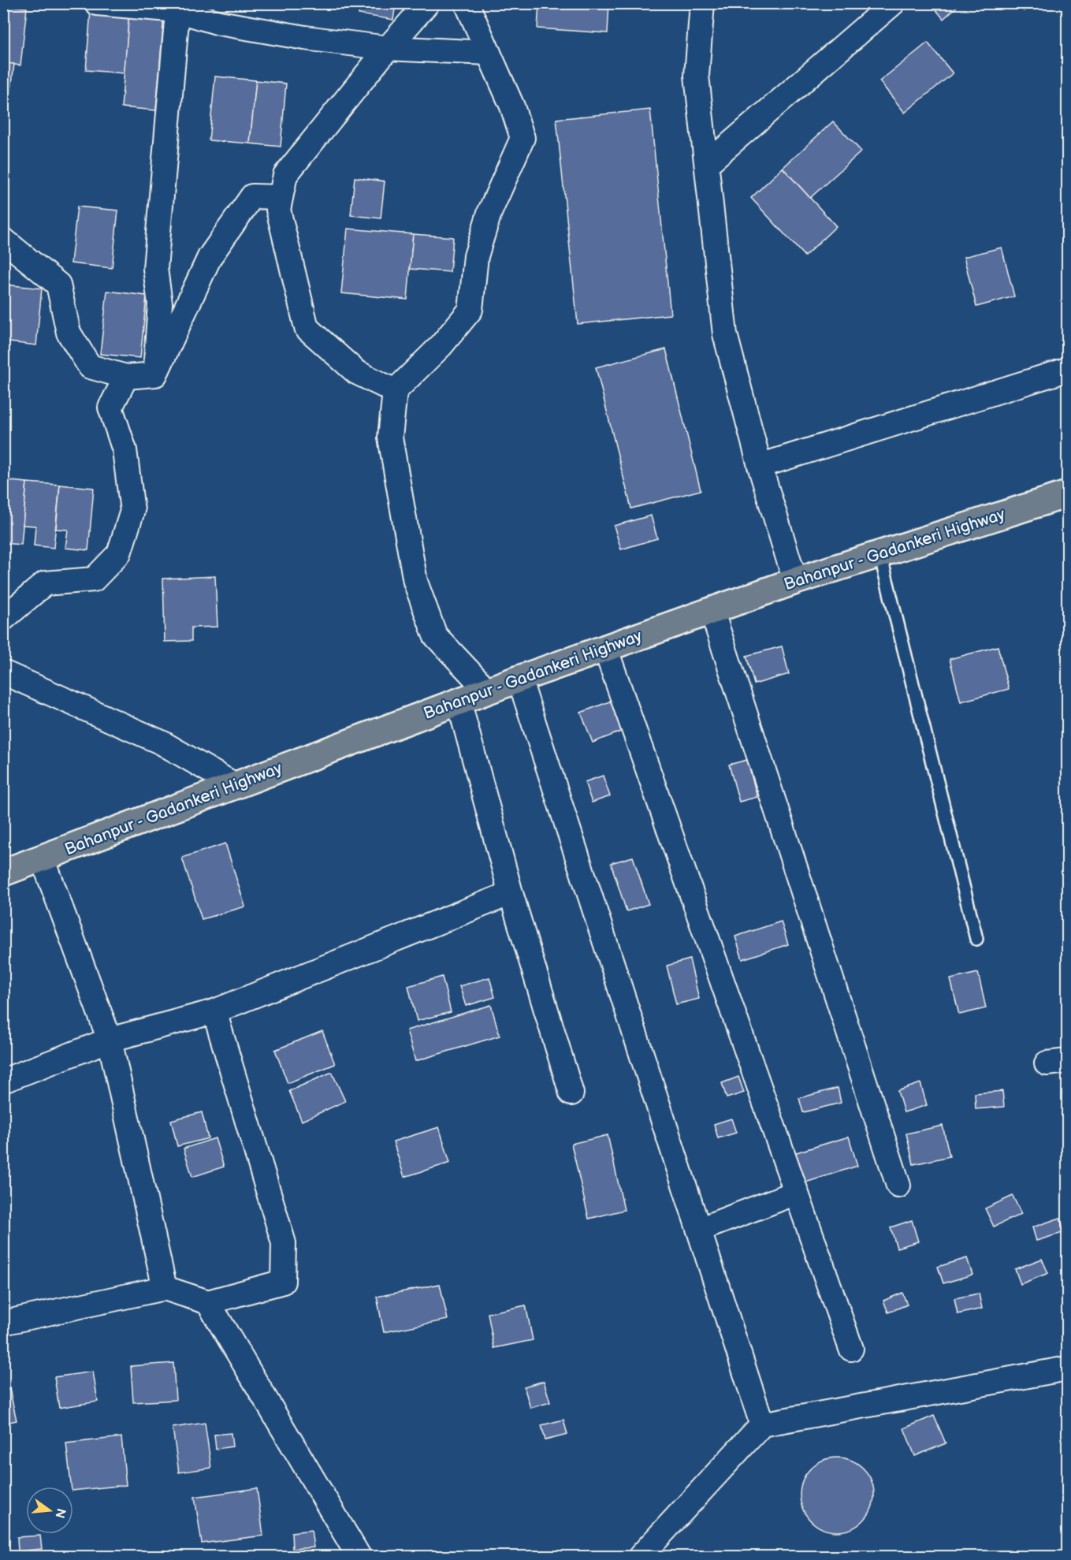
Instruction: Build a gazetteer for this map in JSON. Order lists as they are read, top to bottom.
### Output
{
  "streets": {
    "highway": ["Bahanpur - Gadankeri Highway"]
  },
  "north": "right"
}
